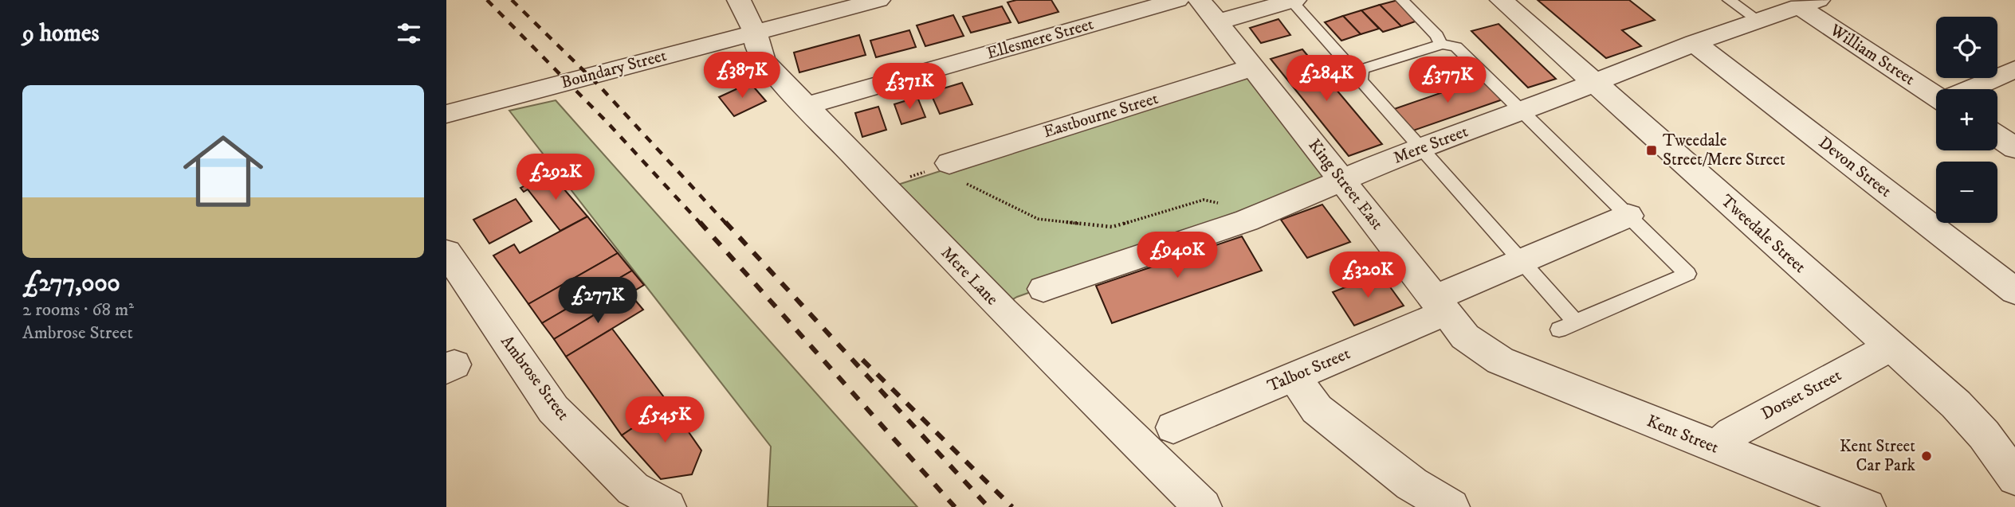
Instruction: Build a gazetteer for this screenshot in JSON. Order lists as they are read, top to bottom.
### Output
{
  "streets": {
    "street": [
      "Ellesmere Street",
      "William Street",
      "Boundary Street",
      "Eastbourne Street",
      "Mere Street",
      "Devon Street",
      "King Street East",
      "Tweedale Street",
      "Mere Lane",
      "Talbot Street",
      "Ambrose Street",
      "Dorset Street",
      "Kent Street"
    ]
  },
  "crossings": [
    ["Ellesmere Street", "Mere Lane"],
    ["William Street", "Mere Street"],
    ["Boundary Street", "Mere Lane"],
    ["Eastbourne Street", "King Street East"],
    ["Mere Street", "Devon Street"],
    ["Mere Street", "King Street East"],
    ["Mere Street", "Tweedale Street"],
    ["King Street East", "Talbot Street"],
    ["King Street East", "Kent Street"],
    ["Tweedale Street", "Dorset Street"],
    ["Dorset Street", "Kent Street"]
  ],
  "places": {
    "transit": ["Tweedale Street/Mere Street"],
    "other": ["Kent Street Car Park"]
  },
  "page": {
    "heading": "9 homes",
    "map_buttons": ["+", "−"],
    "price": [
      "£387K",
      "£284K",
      "£377K",
      "£371K",
      "£292K",
      "£940K",
      "£320K",
      "£277K",
      "£545K"
    ],
    "list": [
      {
        "name": "£277,000",
        "note": "2 rooms · 68 m² · Ambrose Street"
      }
    ]
  }
}
